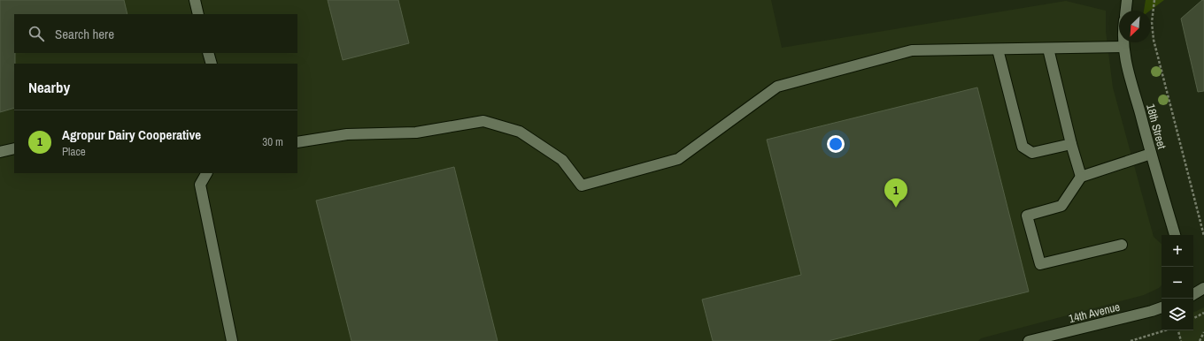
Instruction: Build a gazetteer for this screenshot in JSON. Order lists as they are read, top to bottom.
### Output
{
  "streets": {
    "street": ["18th Street", "14th Avenue"]
  },
  "north": "bottom left",
  "page": {
    "search": "Search here",
    "heading": "Nearby",
    "list": [
      {
        "mark": "1",
        "name": "Agropur Dairy Cooperative",
        "note": "Place",
        "value": "30 m"
      }
    ],
    "pins": "1",
    "map_buttons": ["+", "−"]
  }
}
